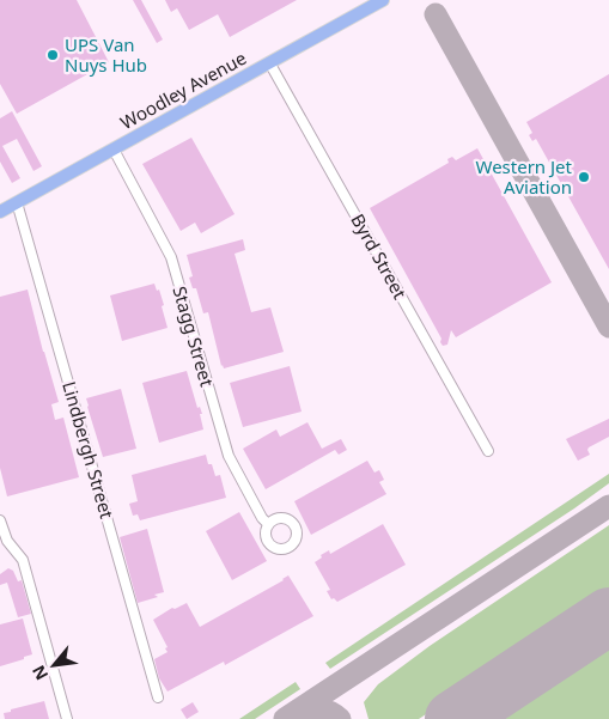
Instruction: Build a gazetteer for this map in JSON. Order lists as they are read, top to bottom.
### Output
{
  "streets": {
    "main road": ["Woodley Avenue"],
    "street": ["Byrd Street", "Stagg Street", "Lindbergh Street"]
  },
  "crossings": [
    ["Woodley Avenue", "Byrd Street"],
    ["Woodley Avenue", "Stagg Street"],
    ["Woodley Avenue", "Lindbergh Street"]
  ],
  "places": ["UPS Van Nuys Hub", "Western Jet Aviation"],
  "north": "bottom left"
}
